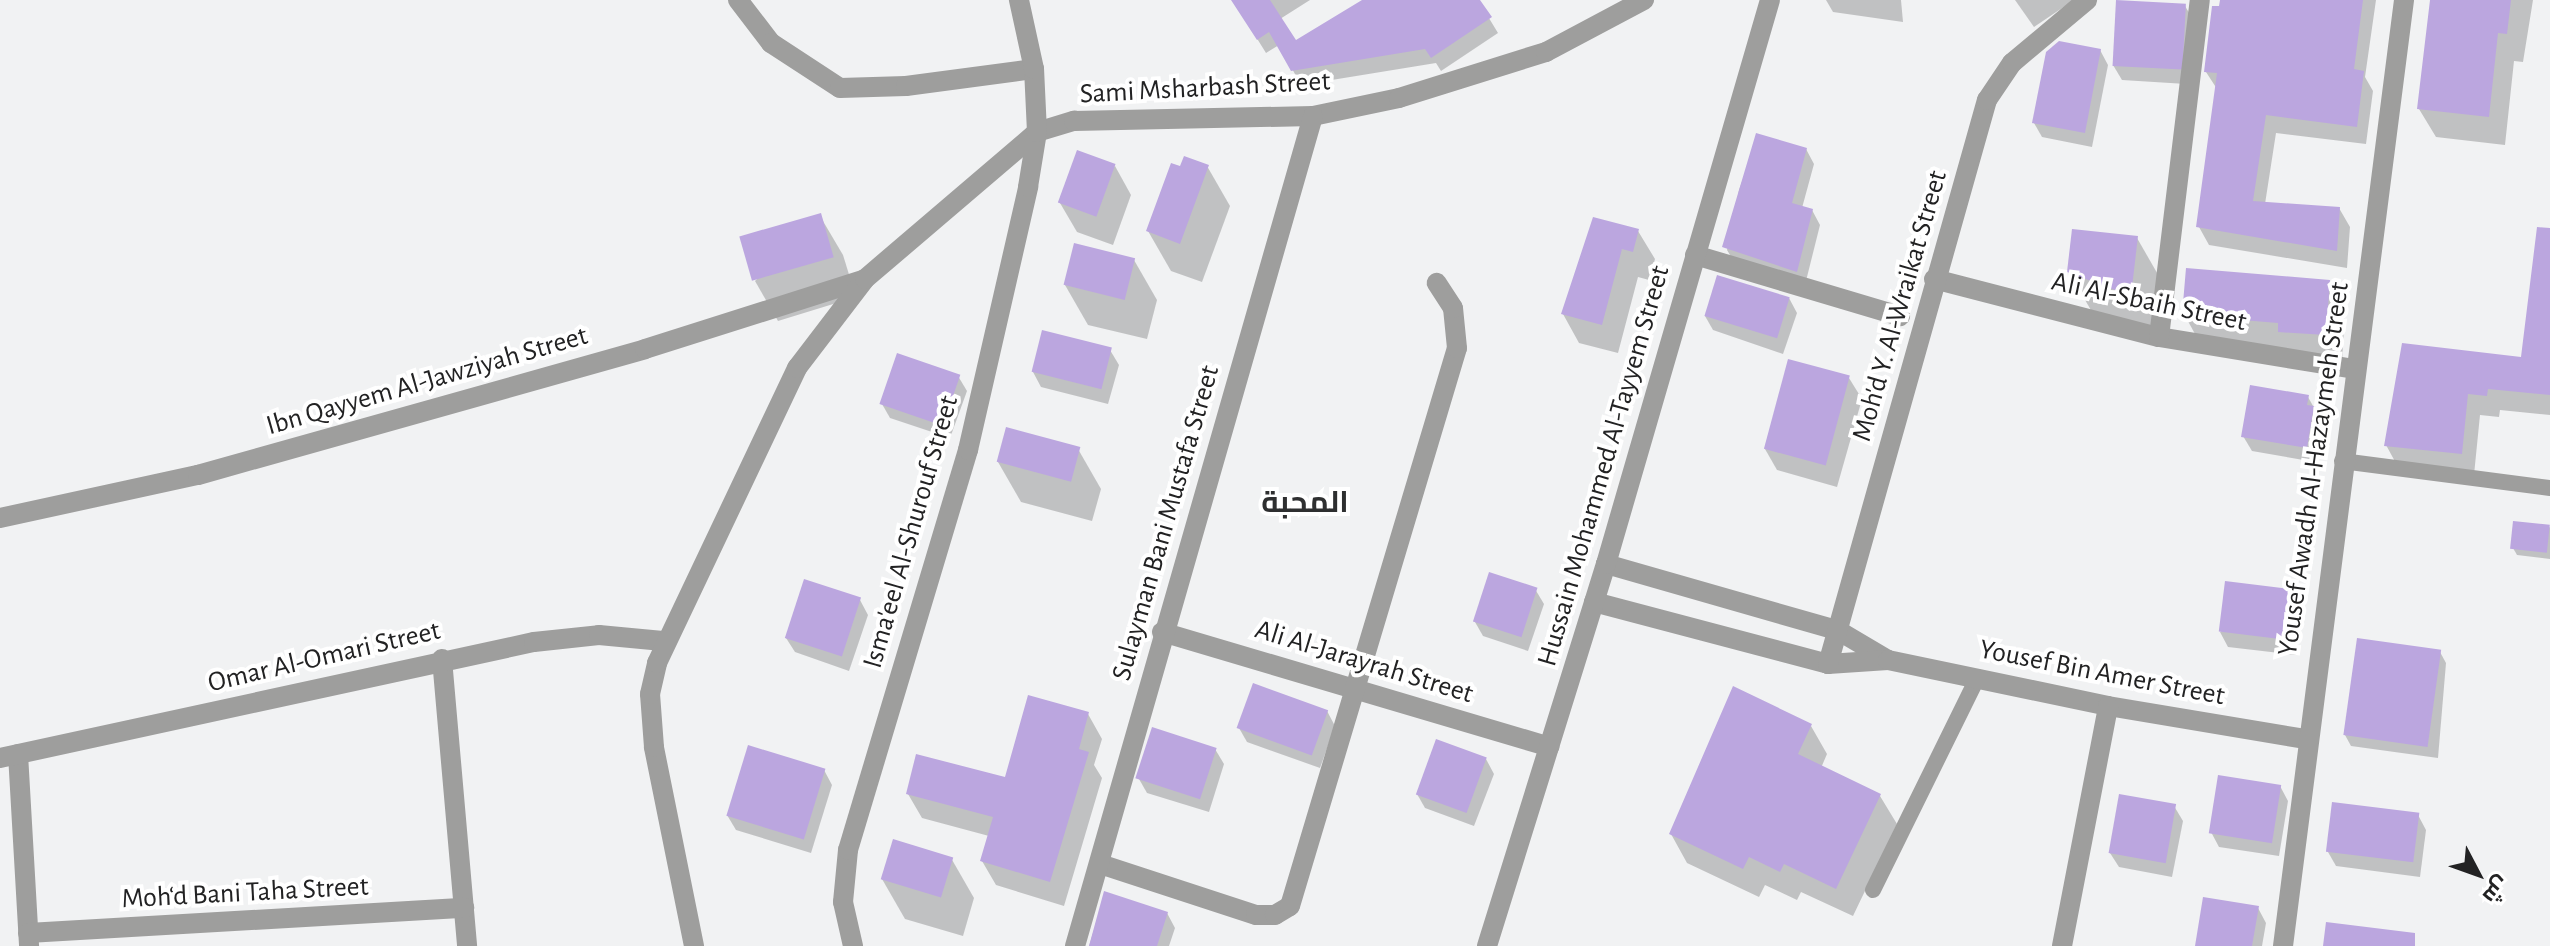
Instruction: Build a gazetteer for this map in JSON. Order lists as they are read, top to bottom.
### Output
{
  "streets": {
    "street": [
      "Sami Msharbash Street",
      "Ali Al-Sbaih Street",
      "Moh'd Y. Al-Wraikat Street",
      "Ibn Qayyem Al-Jawziyah Street",
      "Hussain Mohammed Al-Tayyem Street",
      "Yousef Awadh Al-Hazaymeh Street",
      "Sulayman Bani Mustafa Street",
      "Isma'eel Al-Shurouf Street",
      "Omar Al-Omari Street",
      "Ali Al-Jarayrah Street",
      "Yousef Bin Amer Street",
      "Moh‘d Bani Taha Street"
    ]
  },
  "crossings": [
    ["Sami Msharbash Street", "Sulayman Bani Mustafa Street"],
    ["Sami Msharbash Street", "Isma'eel Al-Shurouf Street"],
    ["Ali Al-Sbaih Street", "Moh'd Y. Al-Wraikat Street"],
    ["Ali Al-Sbaih Street", "Yousef Awadh Al-Hazaymeh Street"],
    ["Moh'd Y. Al-Wraikat Street", "Yousef Bin Amer Street"],
    ["Hussain Mohammed Al-Tayyem Street", "Ali Al-Jarayrah Street"],
    ["Hussain Mohammed Al-Tayyem Street", "Yousef Bin Amer Street"],
    ["Yousef Awadh Al-Hazaymeh Street", "Yousef Bin Amer Street"],
    ["Sulayman Bani Mustafa Street", "Ali Al-Jarayrah Street"]
  ],
  "districts": ["المحبة"],
  "north": "bottom right"
}
